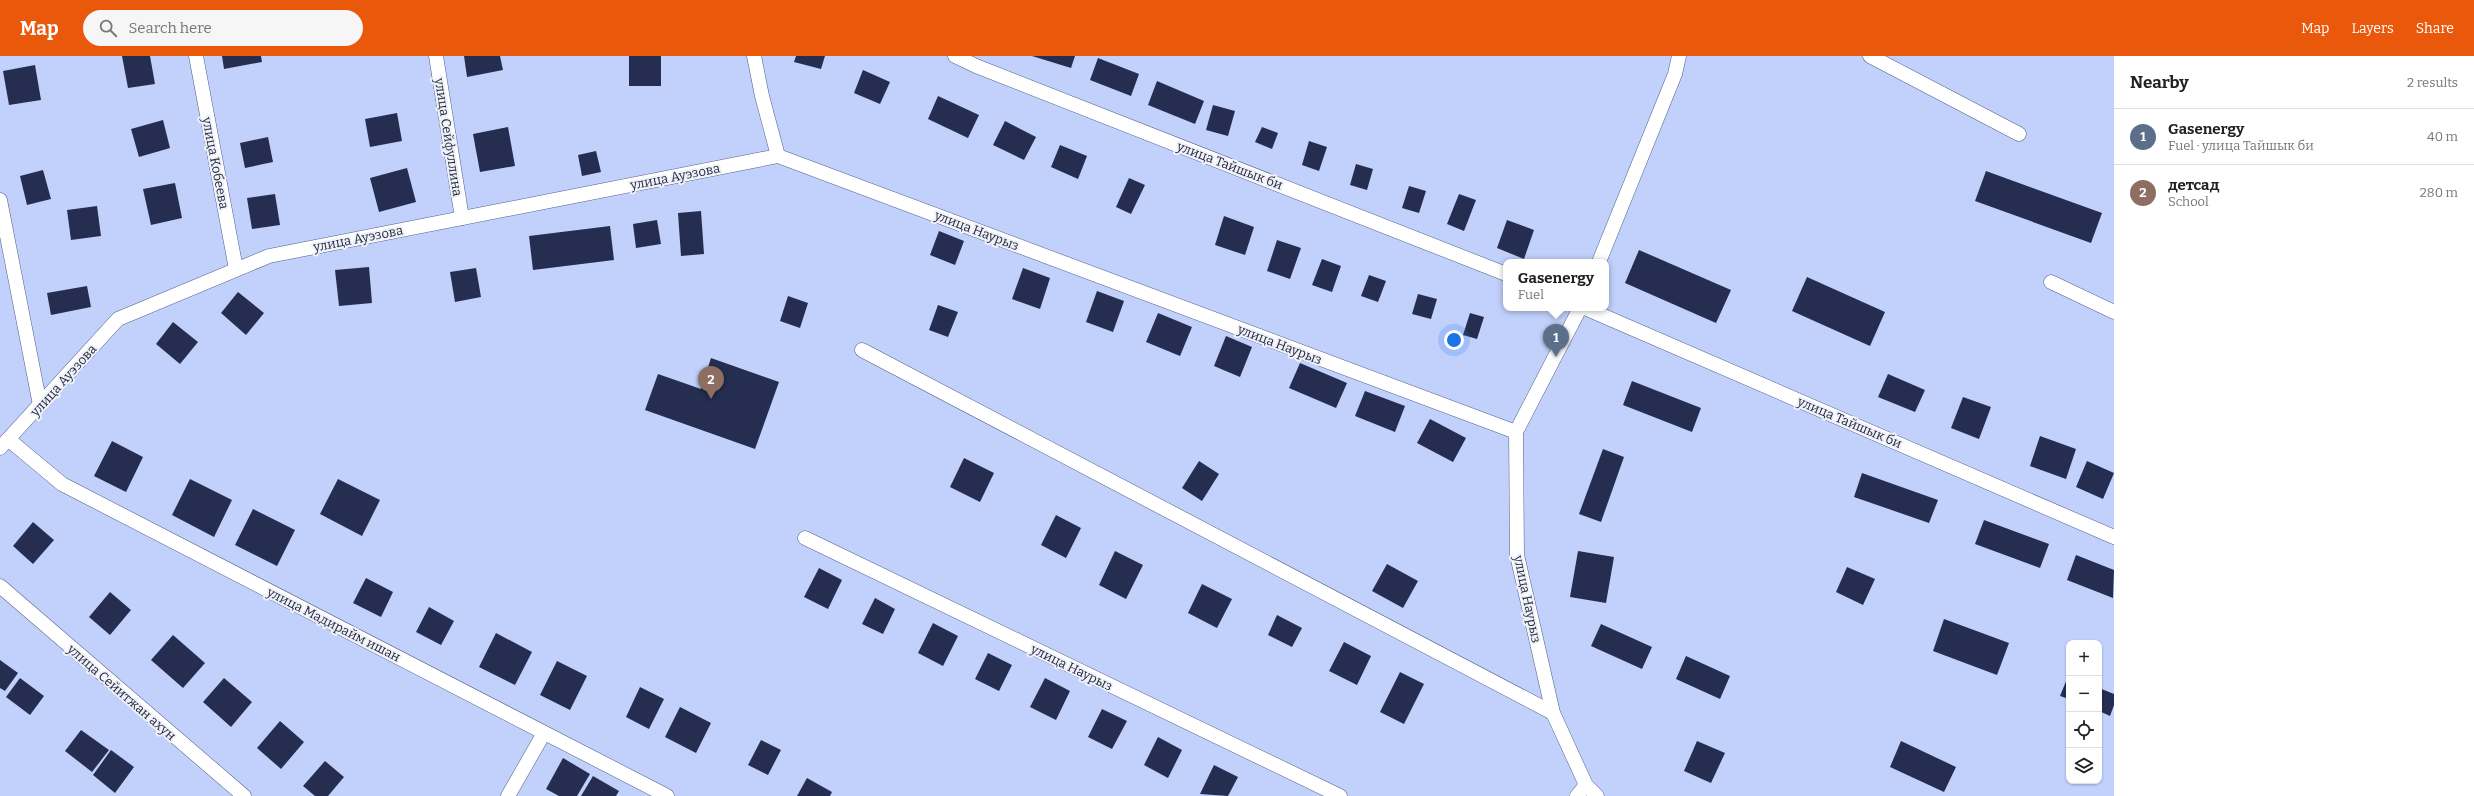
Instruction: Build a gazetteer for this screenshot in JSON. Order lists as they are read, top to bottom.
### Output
{
  "streets": {
    "street": [
      "улица Сейфуллина",
      "улица Кобеева",
      "улица Тайшык би",
      "улица Ауэзова",
      "улица Наурыз",
      "улица Мадирайм ишан",
      "улица Сейитжан ахун"
    ]
  },
  "crossings": [
    ["улица Сейфуллина", "улица Ауэзова"],
    ["улица Кобеева", "улица Ауэзова"],
    ["улица Ауэзова", "улица Наурыз"],
    ["улица Ауэзова", "улица Мадирайм ишан"]
  ],
  "page": {
    "header": "Map",
    "search": "Search here",
    "nav": ["Map", "Layers", "Share"],
    "heading": ["Nearby", "2 results"],
    "list": [
      {
        "mark": "1",
        "name": "Gasenergy",
        "note": "Fuel · улица Тайшык би",
        "value": "40 m"
      },
      {
        "mark": "2",
        "name": "детсад",
        "note": "School",
        "value": "280 m"
      }
    ],
    "popup": ["Gasenergy", "Fuel"],
    "pins": ["1", "2"],
    "map_buttons": ["+", "−"]
  }
}
